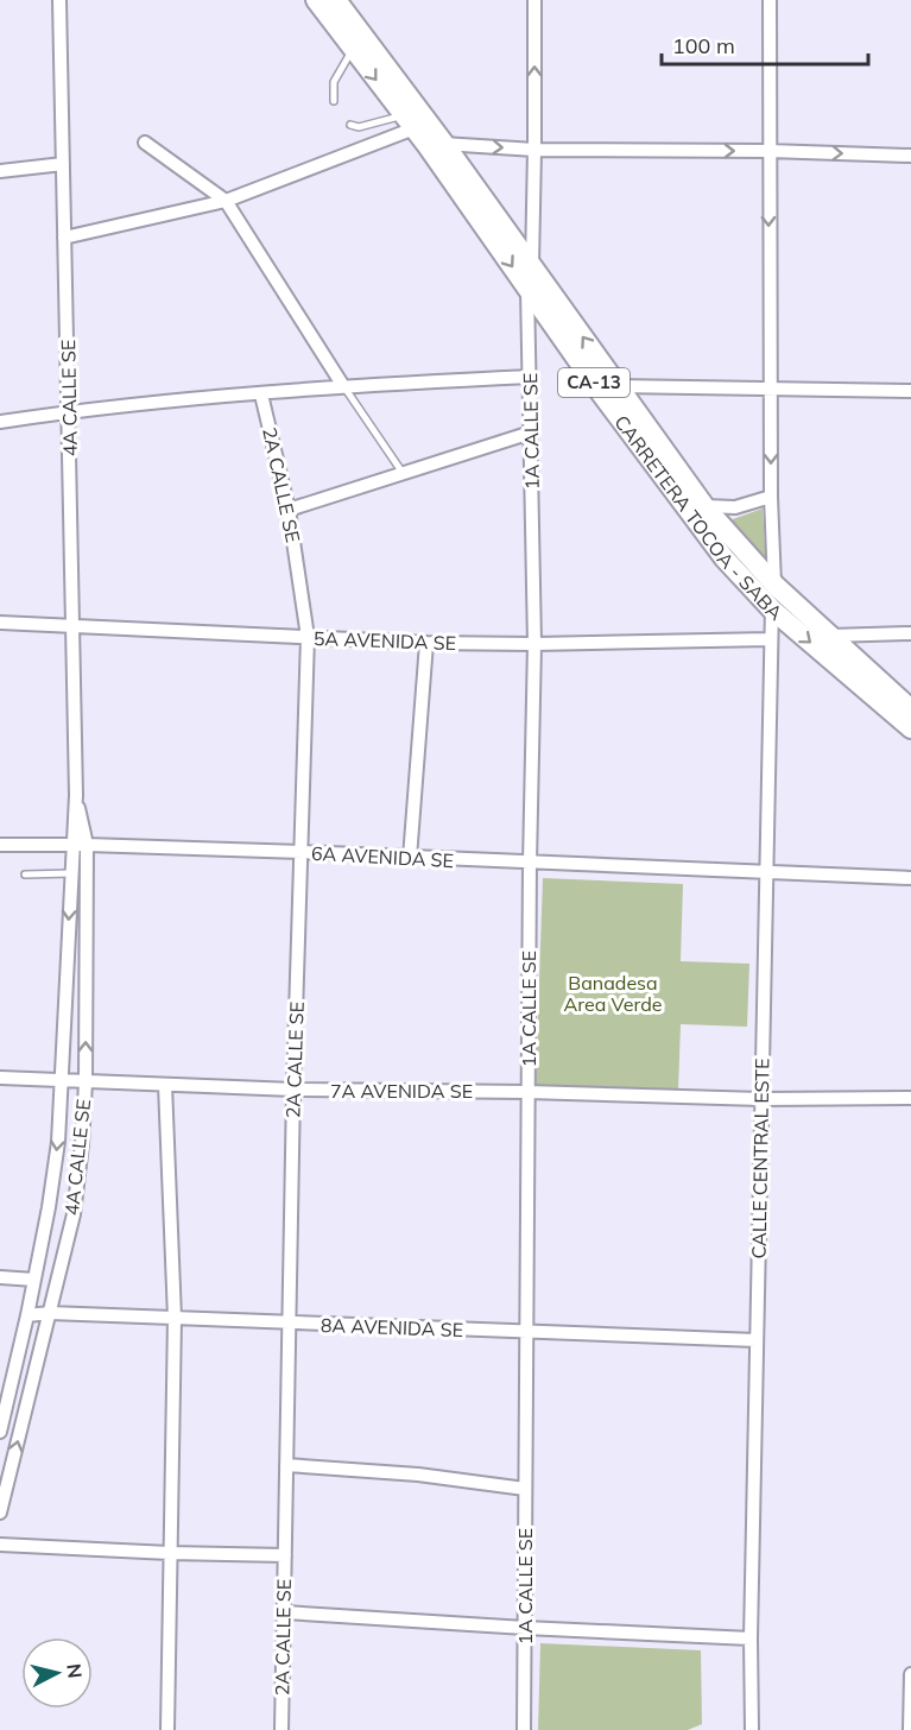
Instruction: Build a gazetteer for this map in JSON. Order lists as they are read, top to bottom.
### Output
{
  "streets": {
    "main road": ["CA-13", "CARRETERA TOCOA - SABA"],
    "street": [
      "4A CALLE SE",
      "1A CALLE SE",
      "2A CALLE SE",
      "5A AVENIDA SE",
      "6A AVENIDA SE",
      "7A AVENIDA SE",
      "CALLE CENTRAL ESTE",
      "8A AVENIDA SE"
    ]
  },
  "crossings": [
    ["4A CALLE SE", "5A AVENIDA SE"],
    ["4A CALLE SE", "6A AVENIDA SE"],
    ["4A CALLE SE", "7A AVENIDA SE"],
    ["4A CALLE SE", "8A AVENIDA SE"],
    ["1A CALLE SE", "CARRETERA TOCOA - SABA"],
    ["1A CALLE SE", "5A AVENIDA SE"],
    ["1A CALLE SE", "6A AVENIDA SE"],
    ["1A CALLE SE", "7A AVENIDA SE"],
    ["1A CALLE SE", "8A AVENIDA SE"],
    ["2A CALLE SE", "5A AVENIDA SE"],
    ["2A CALLE SE", "6A AVENIDA SE"],
    ["2A CALLE SE", "7A AVENIDA SE"],
    ["2A CALLE SE", "8A AVENIDA SE"],
    ["CARRETERA TOCOA - SABA", "CALLE CENTRAL ESTE"],
    ["5A AVENIDA SE", "CALLE CENTRAL ESTE"],
    ["6A AVENIDA SE", "CALLE CENTRAL ESTE"],
    ["7A AVENIDA SE", "CALLE CENTRAL ESTE"],
    ["CALLE CENTRAL ESTE", "8A AVENIDA SE"]
  ],
  "parks": ["Banadesa Area Verde"],
  "scale_bar": "100 m",
  "north": "right"
}
